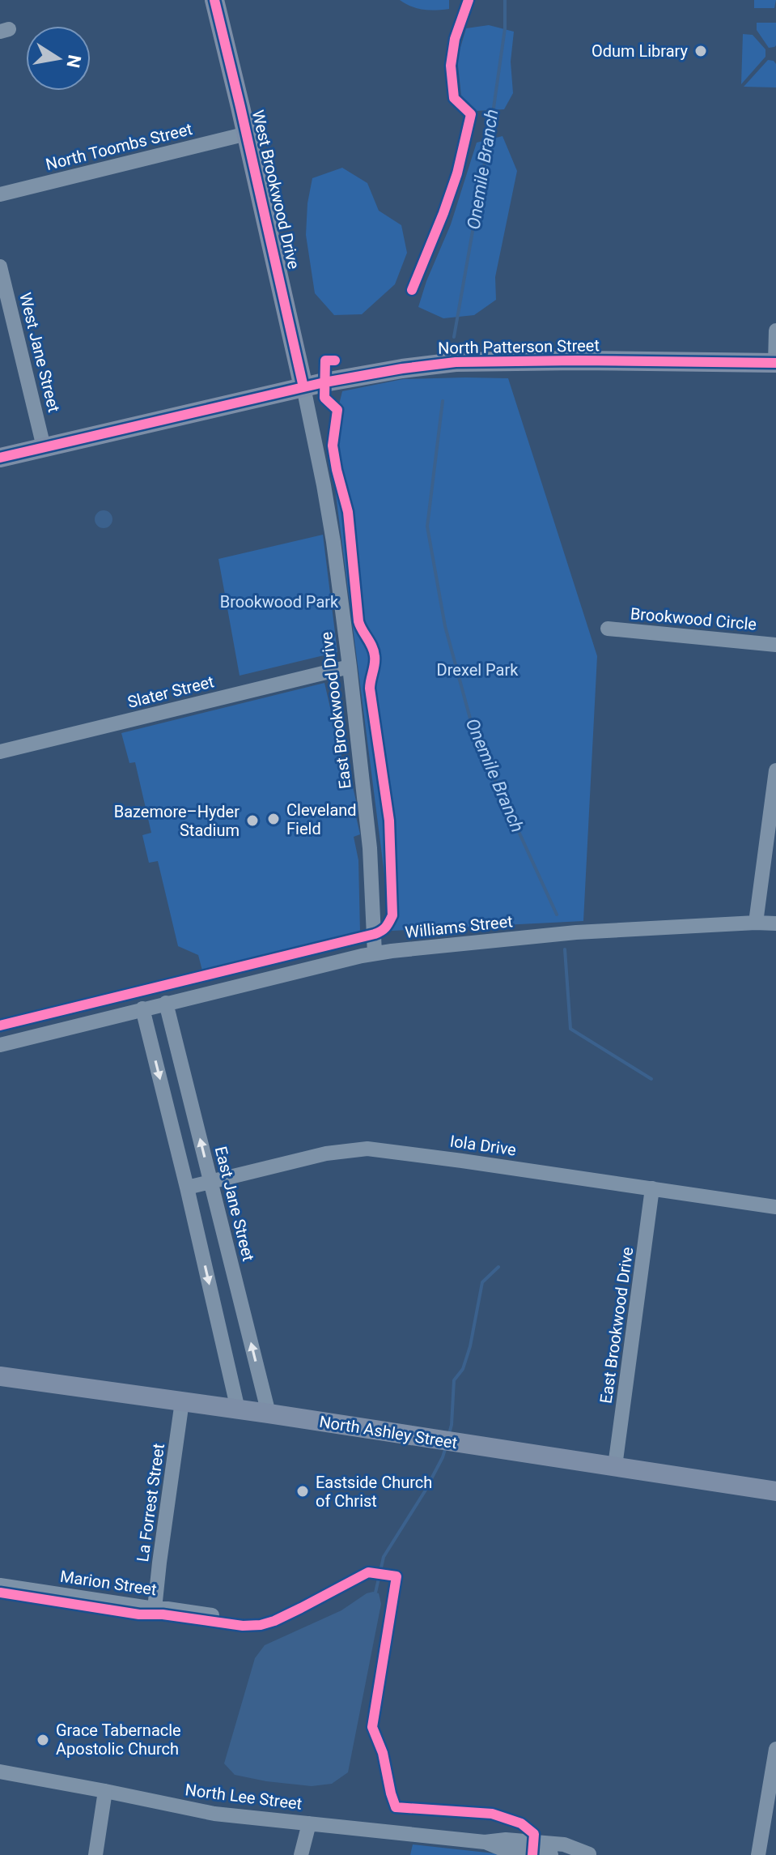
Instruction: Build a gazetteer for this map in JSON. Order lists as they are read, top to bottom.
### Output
{
  "streets": {
    "main road": ["West Brookwood Drive", "North Patterson Street", "North Ashley Street"],
    "street": [
      "North Toombs Street",
      "West Jane Street",
      "Brookwood Circle",
      "Slater Street",
      "East Brookwood Drive",
      "Williams Street",
      "Iola Drive",
      "East Jane Street",
      "La Forrest Street",
      "Marion Street",
      "North Lee Street"
    ]
  },
  "crossings": [
    ["North Toombs Street", "West Brookwood Drive"],
    ["West Brookwood Drive", "North Patterson Street"],
    ["West Brookwood Drive", "East Brookwood Drive"],
    ["North Patterson Street", "West Jane Street"],
    ["North Patterson Street", "East Brookwood Drive"],
    ["Slater Street", "East Brookwood Drive"],
    ["East Brookwood Drive", "Williams Street"],
    ["East Brookwood Drive", "Iola Drive"],
    ["East Brookwood Drive", "North Ashley Street"],
    ["Williams Street", "East Jane Street"],
    ["Iola Drive", "East Jane Street"],
    ["East Jane Street", "North Ashley Street"],
    ["North Ashley Street", "La Forrest Street"],
    ["La Forrest Street", "Marion Street"]
  ],
  "water": ["Onemile Branch"],
  "parks": ["Brookwood Park", "Drexel Park"],
  "places": [
    "Odum Library",
    "Cleveland Field",
    "Bazemore–Hyder Stadium",
    "Eastside Church of Christ",
    "Grace Tabernacle Apostolic Church"
  ],
  "north": "right"
}
